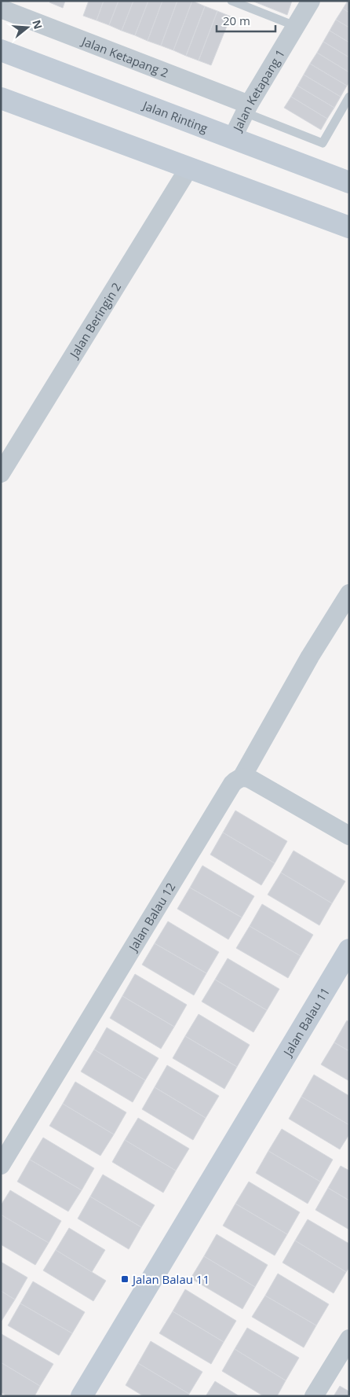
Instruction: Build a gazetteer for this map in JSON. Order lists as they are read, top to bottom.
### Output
{
  "streets": {
    "main road": ["Jalan Rinting", "Jalan Balau 11"],
    "street": [
      "Jalan Ketapang 2",
      "Jalan Ketapang 1",
      "Jalan Beringin 2",
      "Jalan Balau 12"
    ]
  },
  "crossings": [
    ["Jalan Ketapang 2", "Jalan Ketapang 1"],
    ["Jalan Ketapang 1", "Jalan Rinting"]
  ],
  "places": {
    "transit": ["Jalan Balau 11"]
  },
  "scale_bar": "20 m",
  "north": "right"
}
